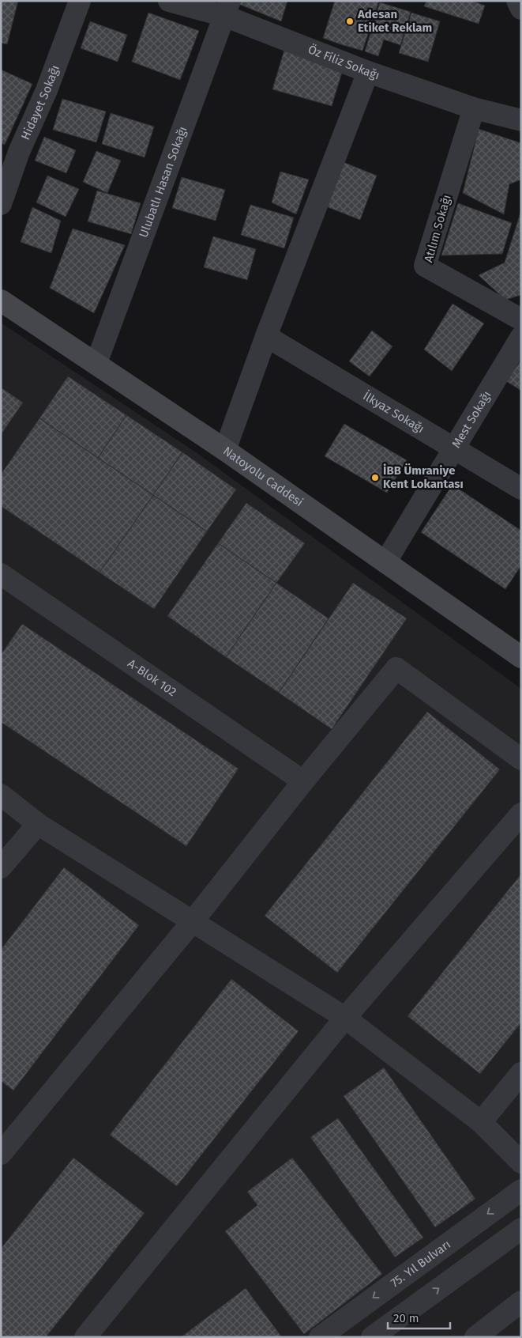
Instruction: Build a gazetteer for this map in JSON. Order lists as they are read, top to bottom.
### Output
{
  "streets": {
    "main road": ["Natoyolu Caddesi"],
    "street": [
      "Öz Filiz Sokağı",
      "Hidayet Sokağı",
      "Ulubatlı Hasan Sokağı",
      "Atılım Sokağı",
      "İlkyaz Sokağı",
      "Mest Sokağı",
      "A-Blok 102",
      "75. Yıl Bulvarı"
    ]
  },
  "crossings": [
    ["Öz Filiz Sokağı", "Ulubatlı Hasan Sokağı"],
    ["Öz Filiz Sokağı", "Atılım Sokağı"],
    ["Ulubatlı Hasan Sokağı", "Natoyolu Caddesi"],
    ["İlkyaz Sokağı", "Mest Sokağı"],
    ["Mest Sokağı", "Natoyolu Caddesi"]
  ],
  "places": ["Adesan Etiket Reklam", "İBB Ümraniye Kent Lokantası"],
  "scale_bar": "20 m"
}
